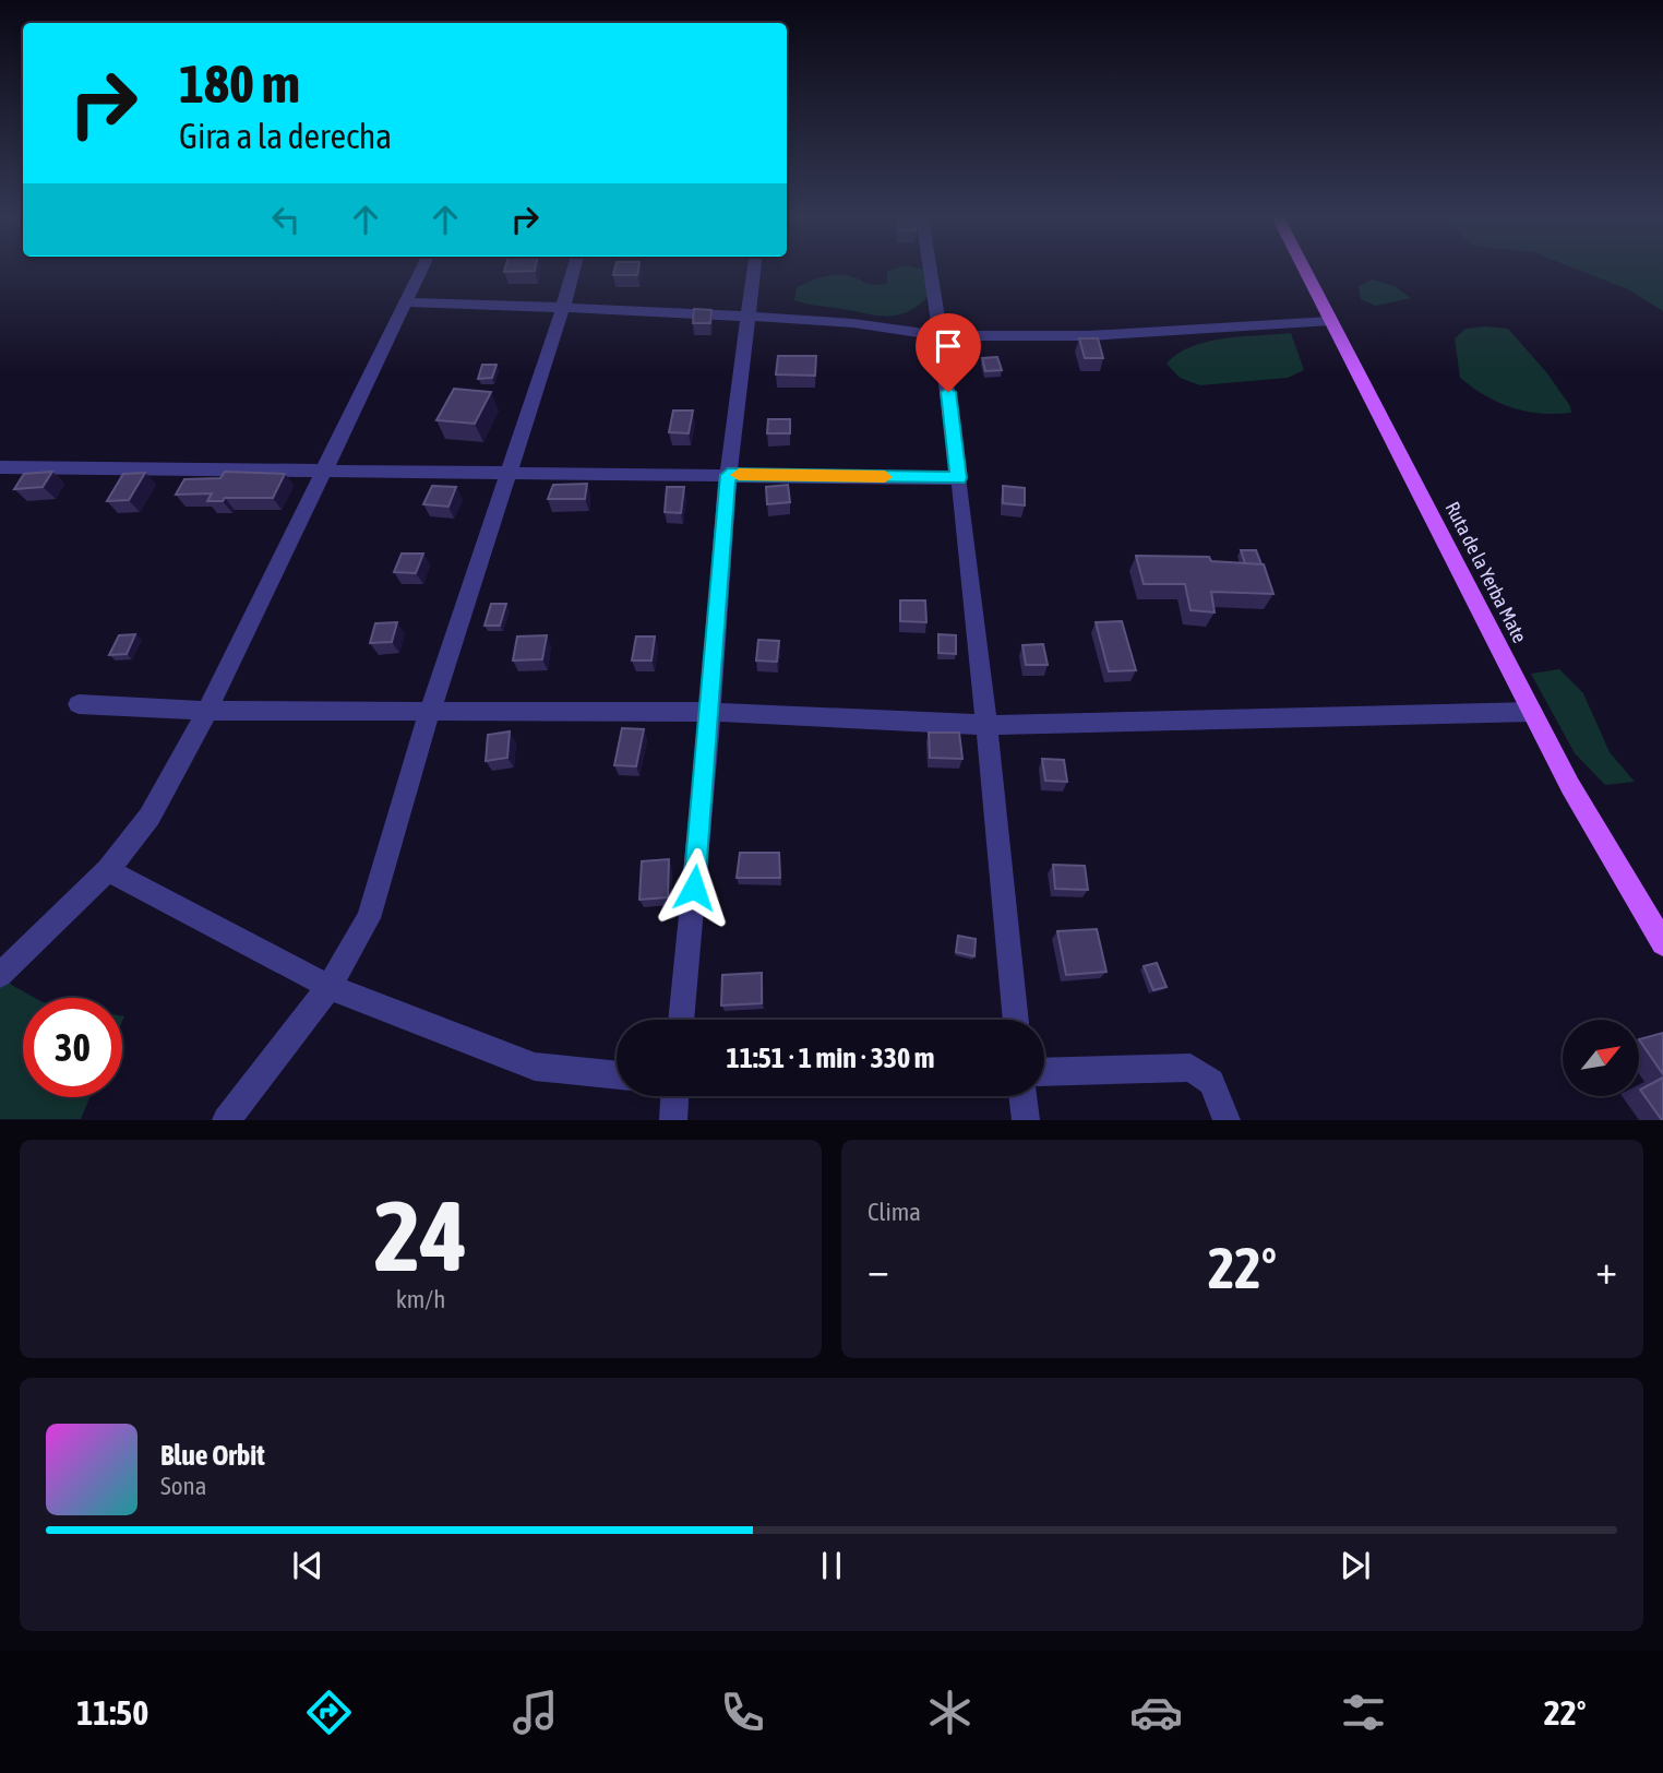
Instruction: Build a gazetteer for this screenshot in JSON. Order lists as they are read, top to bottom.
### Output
{
  "streets": {
    "main road": ["Ruta de la Yerba Mate"]
  },
  "north": "top right",
  "page": {
    "turn": ["180 m", "Gira a la derecha"],
    "limit": "30",
    "trip": "11:51 · 1 min · 330 m",
    "tile": [
      ["24", "km/h"],
      "Clima"
    ],
    "heat": ["−", "22°", "+"],
    "song": ["Blue Orbit", "Sona"],
    "tabs": ["11:50", "22°"]
  }
}
